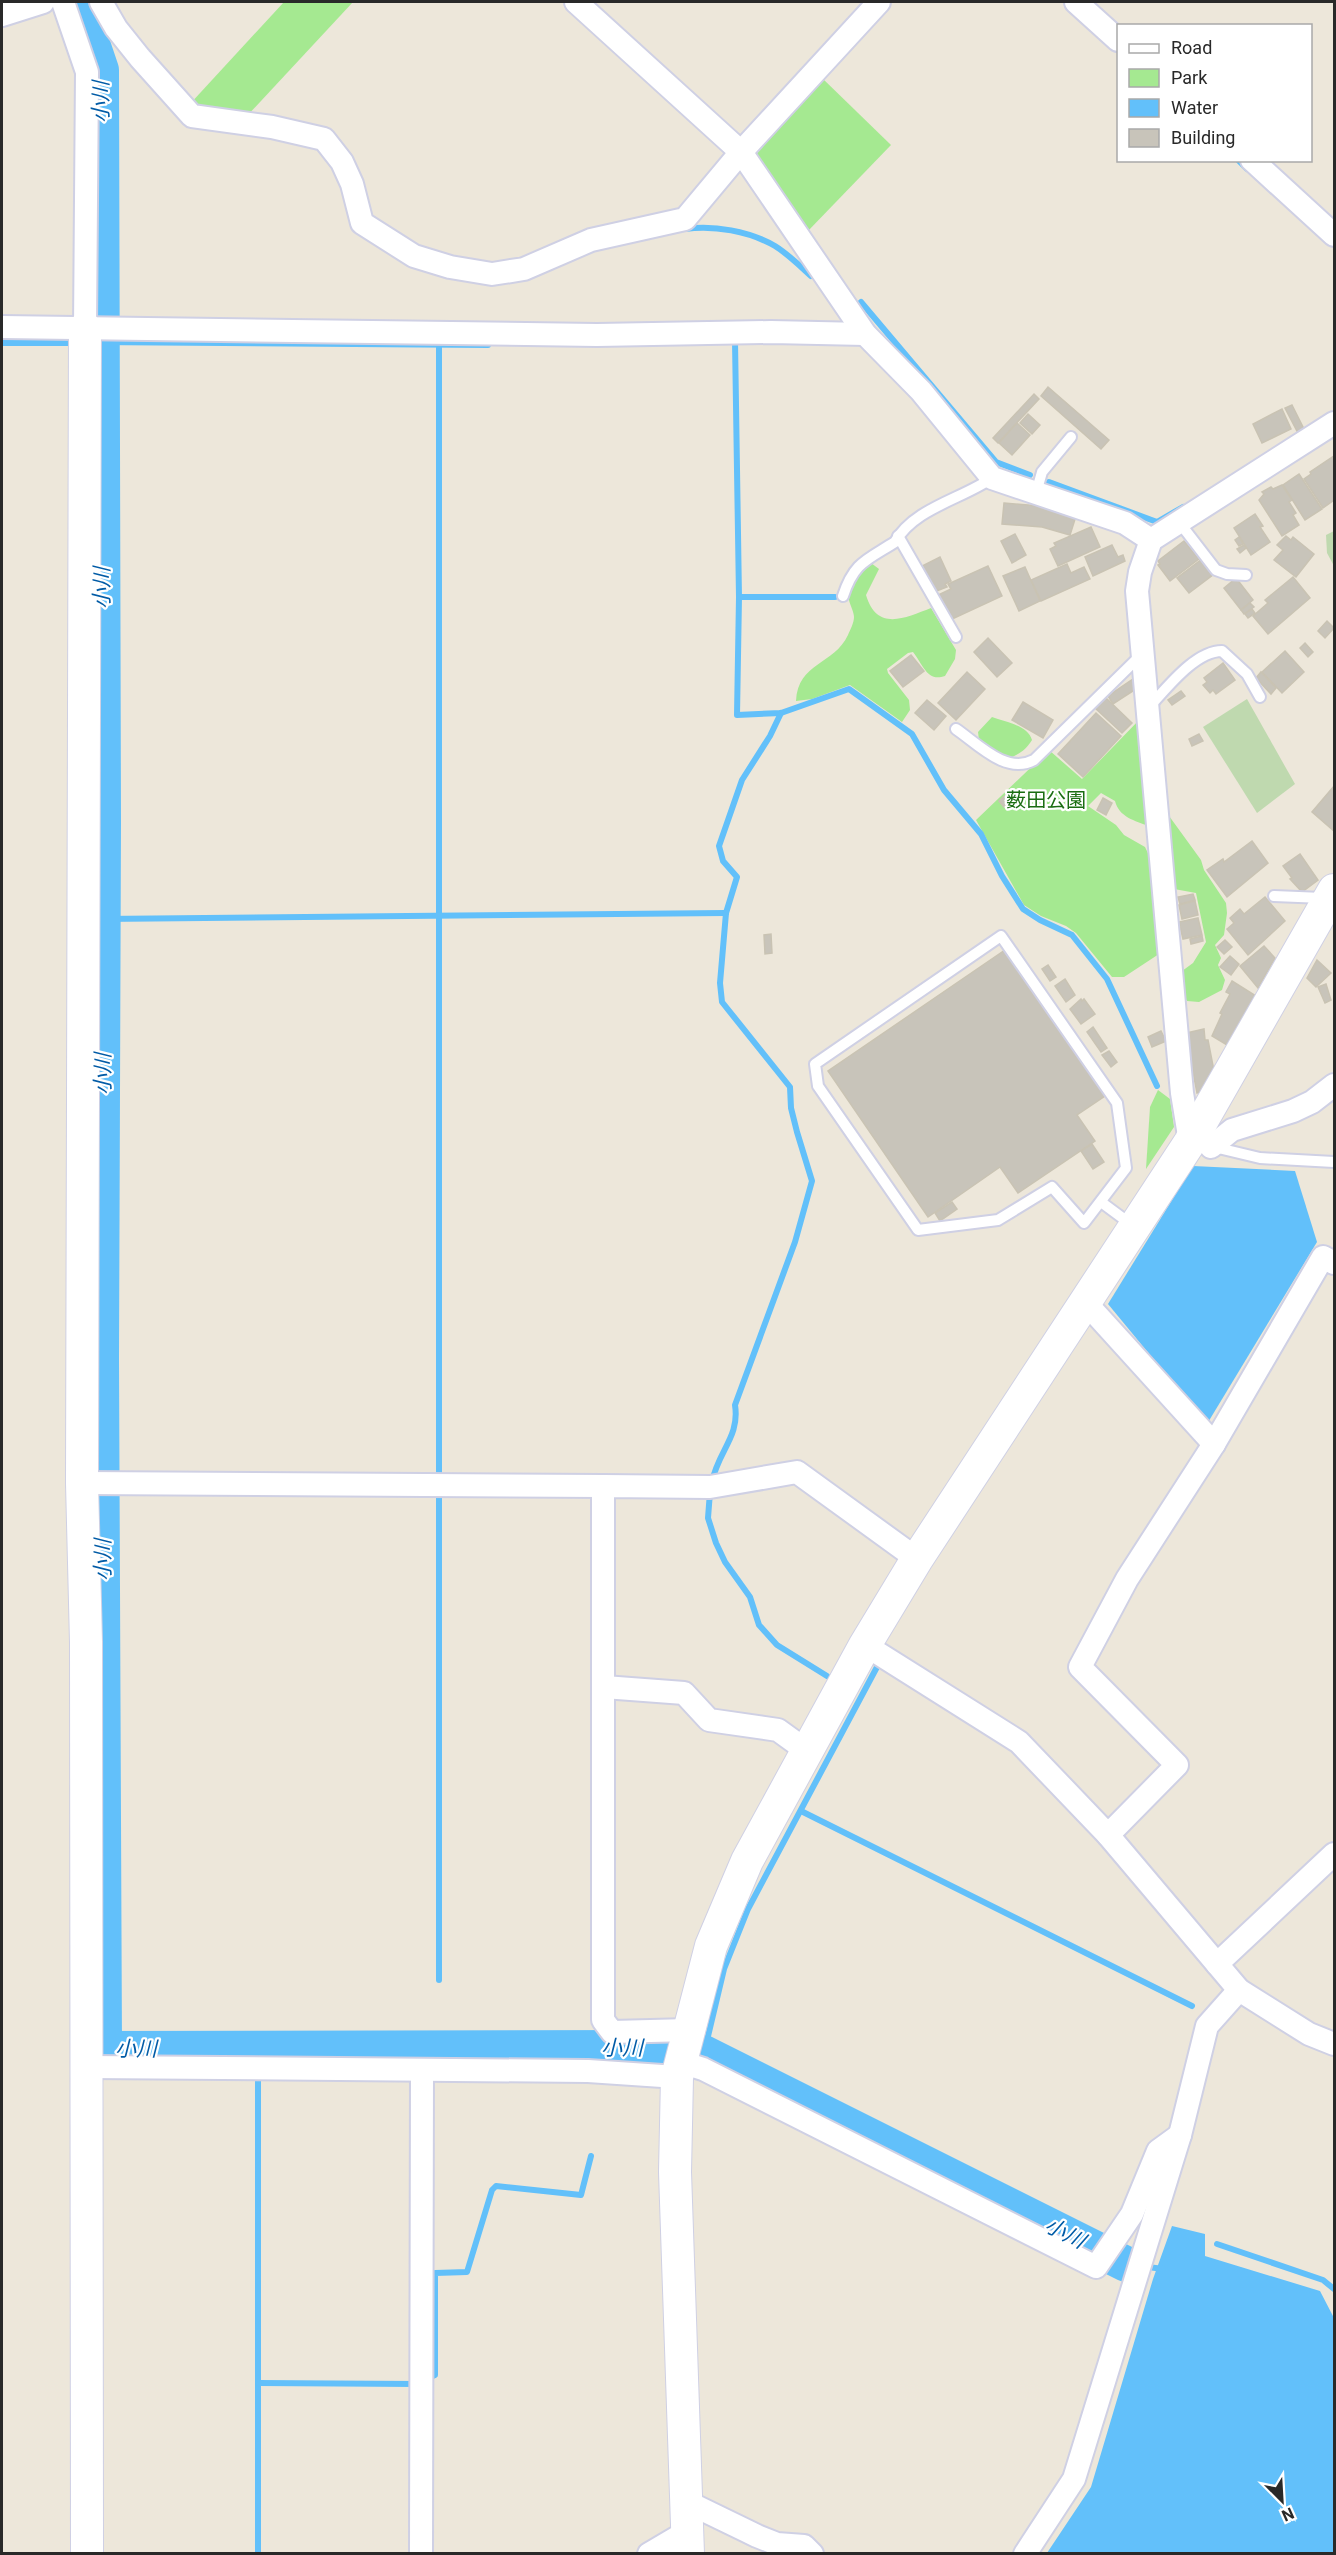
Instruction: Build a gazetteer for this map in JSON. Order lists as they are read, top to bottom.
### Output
{
  "water": ["小川"],
  "parks": ["薮田公園"],
  "legend": [
    "Road",
    "Park",
    "Water",
    "Building"
  ],
  "north": "bottom right"
}
